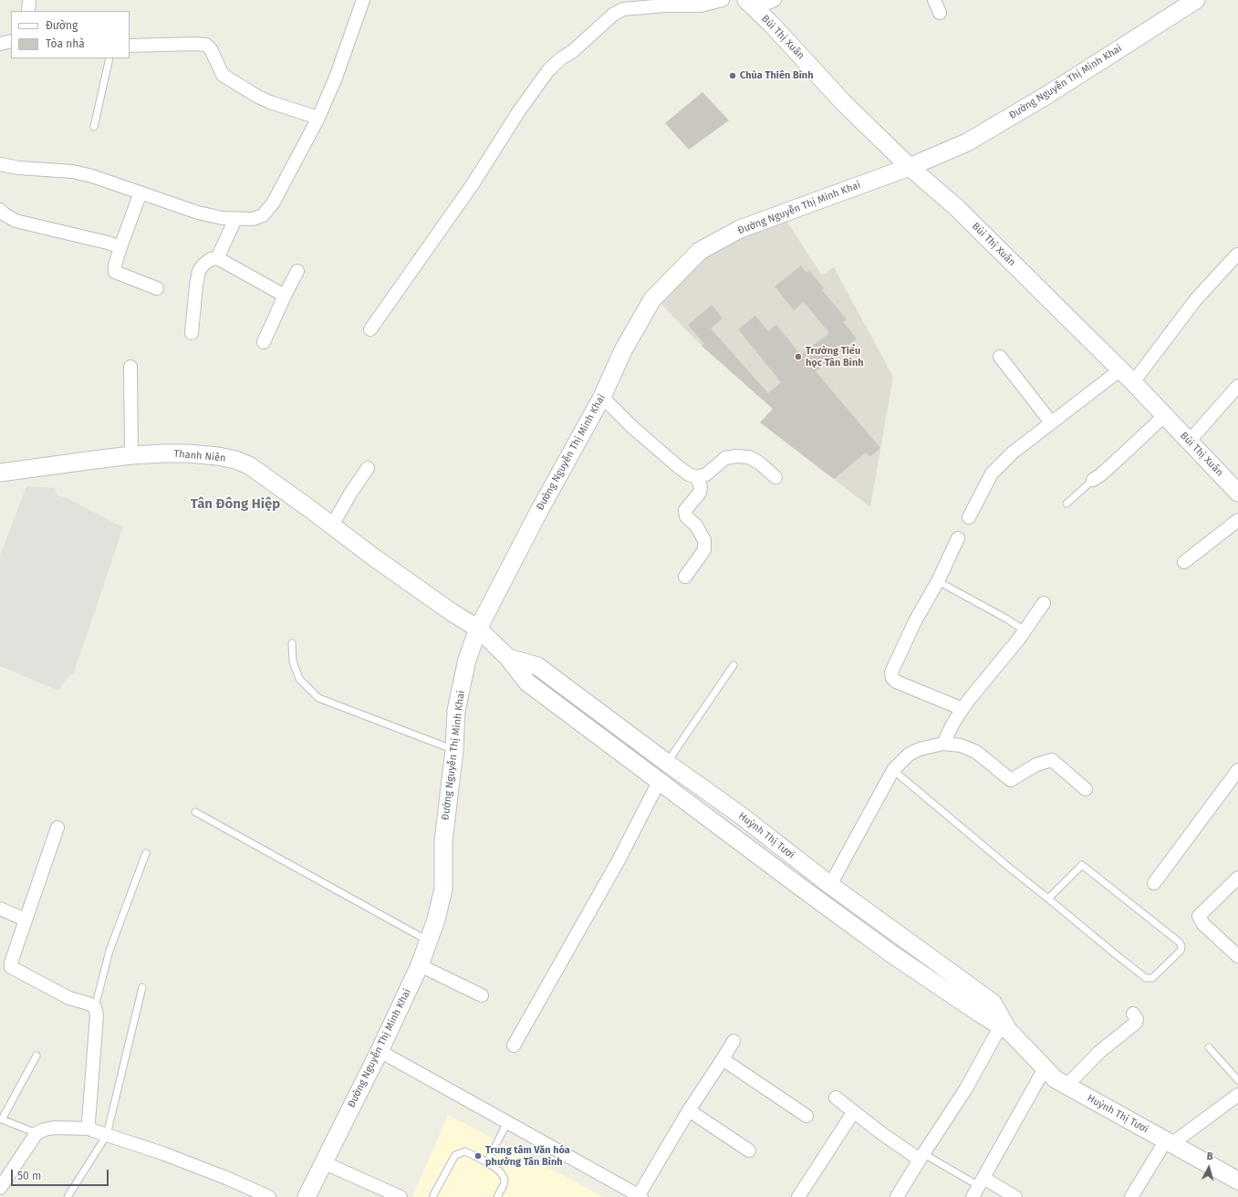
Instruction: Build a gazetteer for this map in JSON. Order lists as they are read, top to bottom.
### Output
{
  "streets": {
    "main road": [
      "Bùi Thị Xuân",
      "Đường Nguyễn Thị Minh Khai",
      "Thanh Niên",
      "Huỳnh Thị Tươi"
    ]
  },
  "crossings": [
    ["Bùi Thị Xuân", "Đường Nguyễn Thị Minh Khai"],
    ["Đường Nguyễn Thị Minh Khai", "Thanh Niên"],
    ["Đường Nguyễn Thị Minh Khai", "Huỳnh Thị Tươi"],
    ["Thanh Niên", "Huỳnh Thị Tươi"]
  ],
  "districts": ["Tân Đông Hiệp"],
  "places": ["Chùa Thiên Bình", "Trường Tiểu học Tân Bình", "Trung tâm Văn hóa phường Tân Bình"],
  "legend": ["Đường", "Tòa nhà"],
  "scale_bar": "50 m",
  "north": "top"
}
